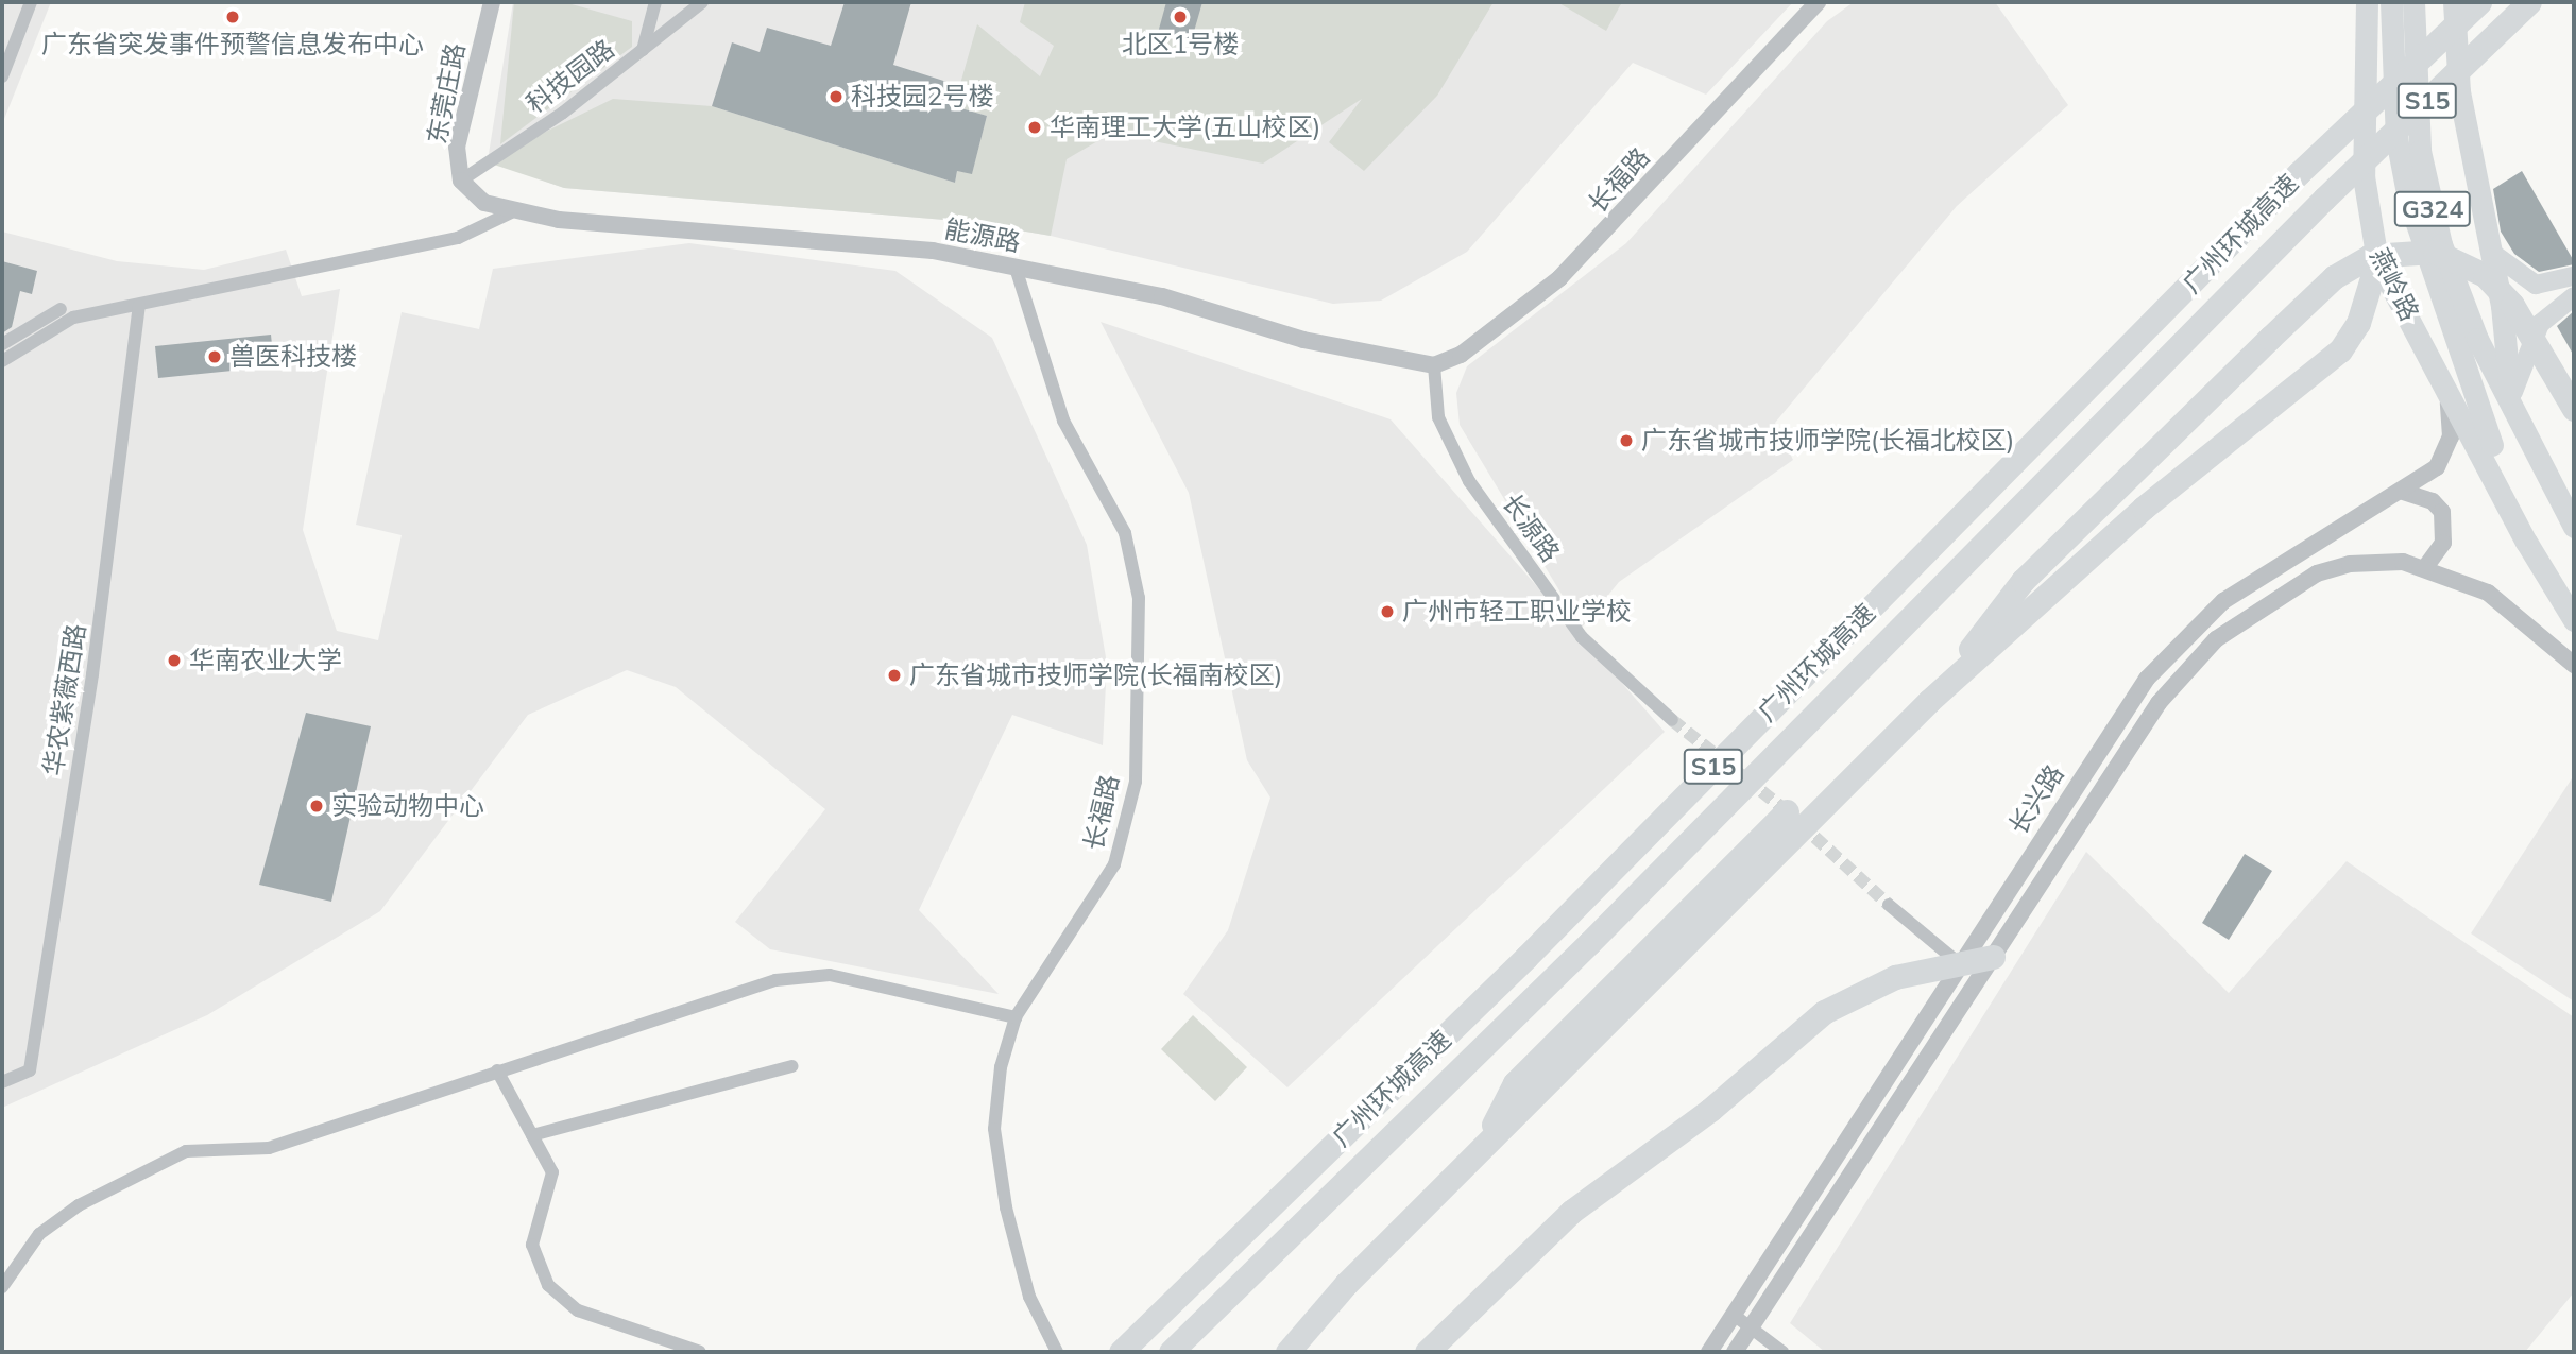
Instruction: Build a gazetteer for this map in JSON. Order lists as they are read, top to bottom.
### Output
{
  "streets": {
    "highway": [
      "S15",
      "G324",
      "广州环城高速",
      "燕岭路"
    ],
    "street": [
      "科技园路",
      "东莞庄路",
      "长福路",
      "能源路",
      "长源路",
      "华农紫薇西路",
      "长兴路"
    ]
  },
  "crossings": [
    ["科技园路", "东莞庄路"],
    ["东莞庄路", "能源路"],
    ["长福路", "能源路"],
    ["长福路", "长源路"],
    ["G324", "燕岭路"],
    ["能源路", "长源路"],
    ["燕岭路", "长兴路"]
  ],
  "places": [
    "广东省突发事件预警信息发布中心",
    "北区1号楼",
    "科技园2号楼",
    "华南理工大学(五山校区)",
    "兽医科技楼",
    "广东省城市技师学院(长福北校区)",
    "广州市轻工职业学校",
    "华南农业大学",
    "广东省城市技师学院(长福南校区)",
    "实验动物中心"
  ]
}
